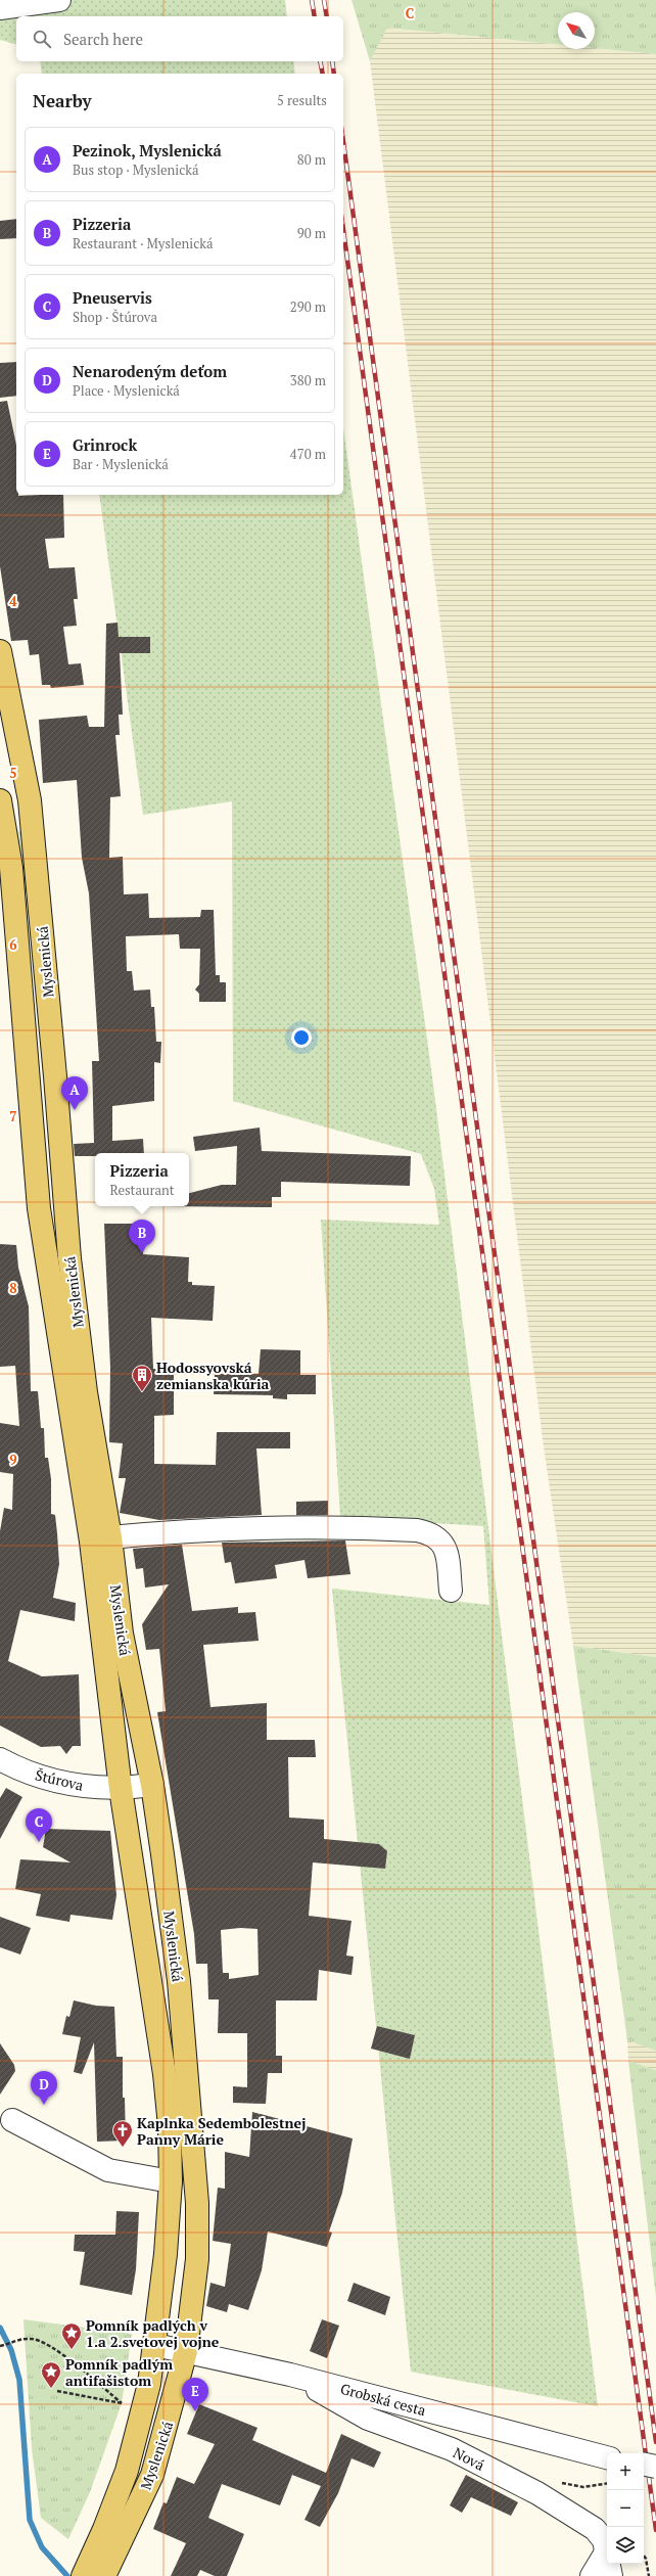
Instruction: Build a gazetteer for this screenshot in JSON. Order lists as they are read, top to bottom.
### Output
{
  "streets": {
    "main road": ["Myslenická"],
    "street": ["Štúrova", "Grobská cesta", "Nová"]
  },
  "crossings": [
    ["Myslenická", "Štúrova"],
    ["Myslenická", "Grobská cesta"],
    ["Grobská cesta", "Nová"]
  ],
  "places": {
    "building": ["Hodossyovská zemianska kúria"],
    "church": ["Kaplnka Sedembolestnej Panny Márie"],
    "place": ["Pomník padlých v 1.a 2.svetovej vojne", "Pomník padlým antifašistom"]
  },
  "north": "top left",
  "page": {
    "search": "Search here",
    "heading": ["Nearby", "5 results"],
    "list": [
      {
        "mark": "A",
        "name": "Pezinok, Myslenická",
        "note": "Bus stop · Myslenická",
        "value": "80 m"
      },
      {
        "mark": "B",
        "name": "Pizzeria",
        "note": "Restaurant · Myslenická",
        "value": "90 m"
      },
      {
        "mark": "C",
        "name": "Pneuservis",
        "note": "Shop · Štúrova",
        "value": "290 m"
      },
      {
        "mark": "D",
        "name": "Nenarodeným deťom",
        "note": "Place · Myslenická",
        "value": "380 m"
      },
      {
        "mark": "E",
        "name": "Grinrock",
        "note": "Bar · Myslenická",
        "value": "470 m"
      }
    ],
    "pins": [
      "A",
      "B",
      "C",
      "D",
      "E"
    ],
    "popup": ["Pizzeria", "Restaurant"],
    "map_buttons": ["+", "−"]
  },
  "grid": {
    "columns": ["C"],
    "rows": [
      "4",
      "5",
      "6",
      "7",
      "8",
      "9"
    ]
  }
}
